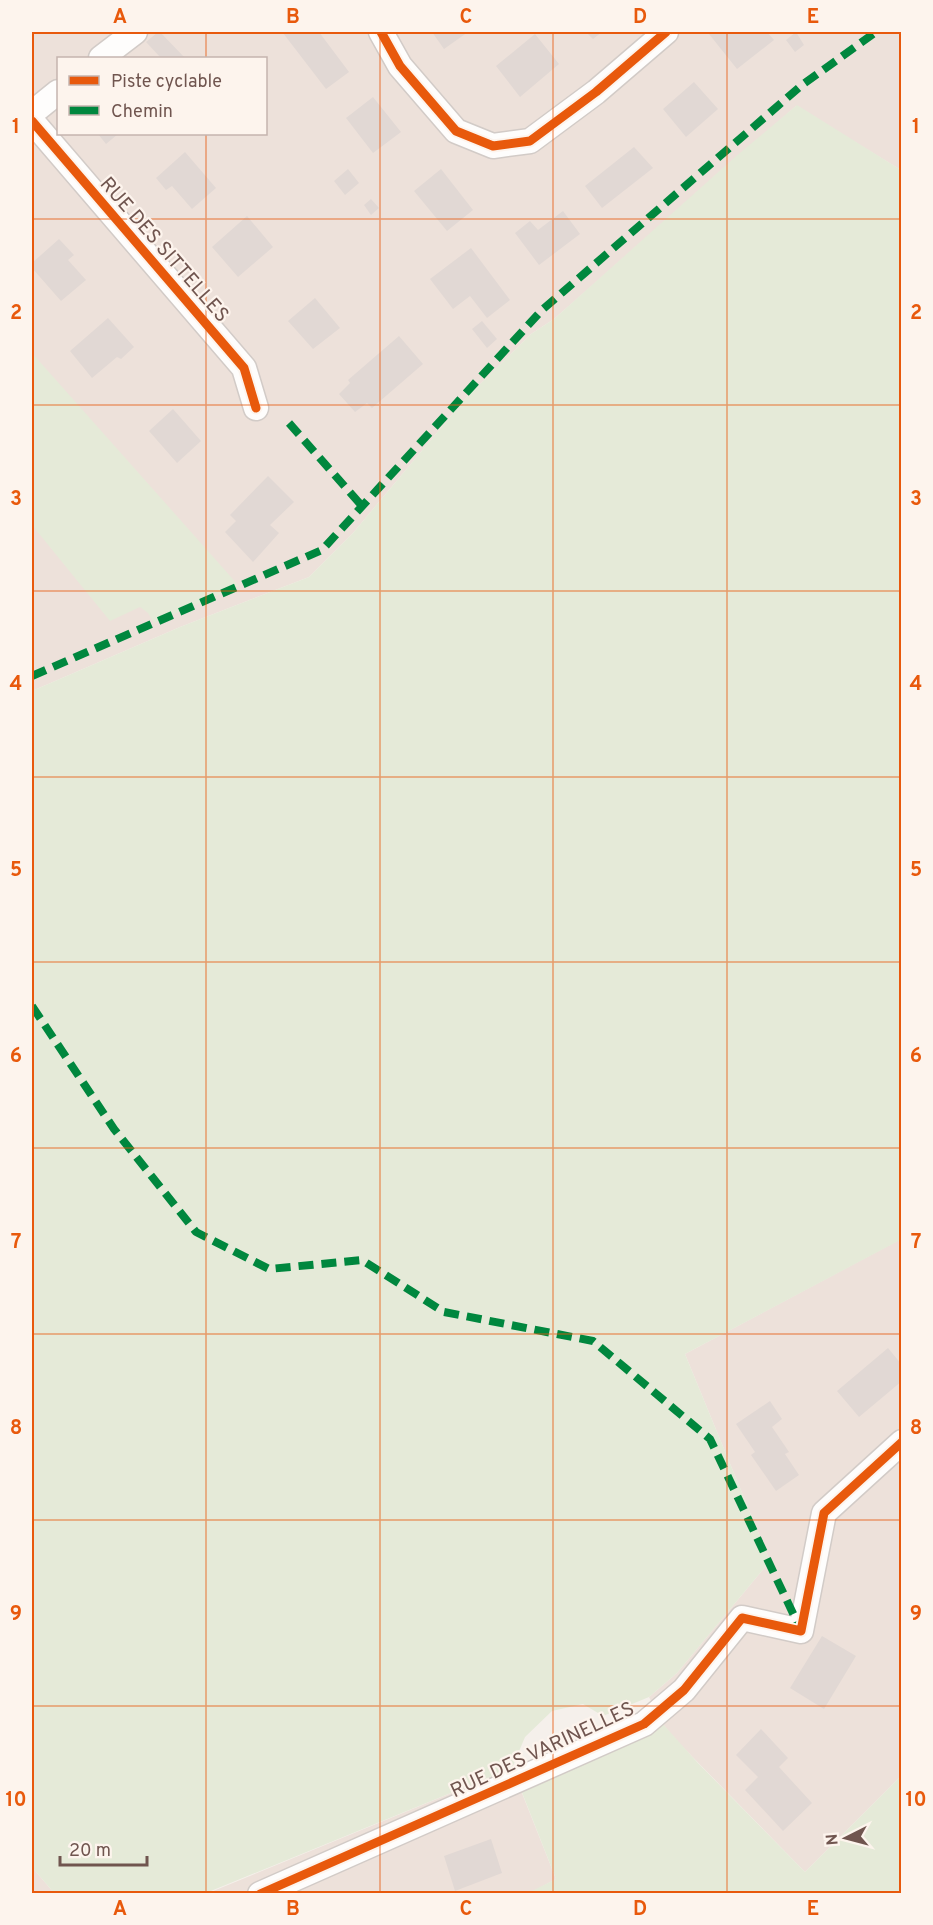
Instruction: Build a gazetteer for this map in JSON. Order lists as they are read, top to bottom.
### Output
{
  "streets": {
    "street": ["RUE DES SITTELLES", "RUE DES VARINELLES"]
  },
  "legend": ["Piste cyclable", "Chemin"],
  "scale_bar": "20 m",
  "north": "left",
  "grid": {
    "columns": [
      "A",
      "B",
      "C",
      "D",
      "E"
    ],
    "rows": [
      "1",
      "2",
      "3",
      "4",
      "5",
      "6",
      "7",
      "8",
      "9",
      "10"
    ]
  }
}
